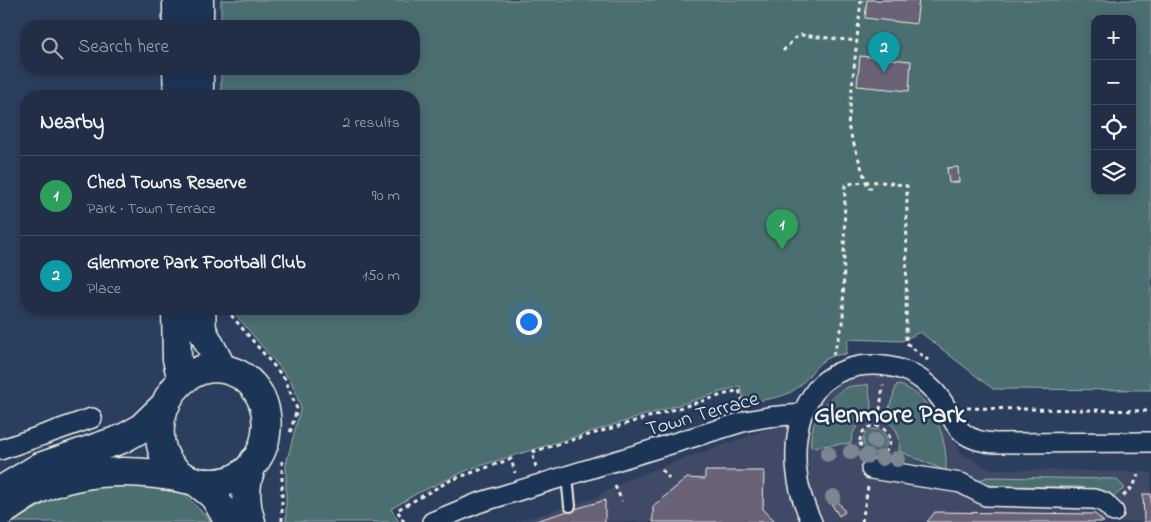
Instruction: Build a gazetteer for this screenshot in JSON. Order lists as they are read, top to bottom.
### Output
{
  "streets": {
    "street": ["Town Terrace"]
  },
  "districts": ["Glenmore Park"],
  "page": {
    "map_buttons": ["+", "−"],
    "search": "Search here",
    "pins": ["2", "1"],
    "heading": ["Nearby", "2 results"],
    "list": [
      {
        "mark": "1",
        "name": "Ched Towns Reserve",
        "note": "Park · Town Terrace",
        "value": "90 m"
      },
      {
        "mark": "2",
        "name": "Glenmore Park Football Club",
        "note": "Place",
        "value": "150 m"
      }
    ]
  }
}
